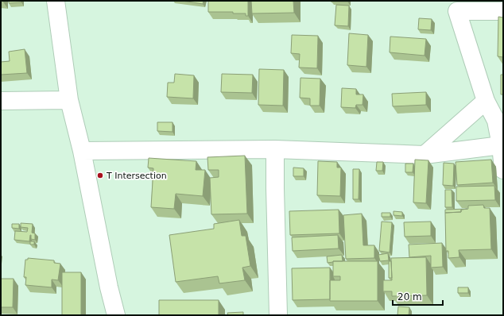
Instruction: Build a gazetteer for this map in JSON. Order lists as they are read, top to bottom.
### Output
{
  "places": ["T Intersection"],
  "scale_bar": "20 m"
}
